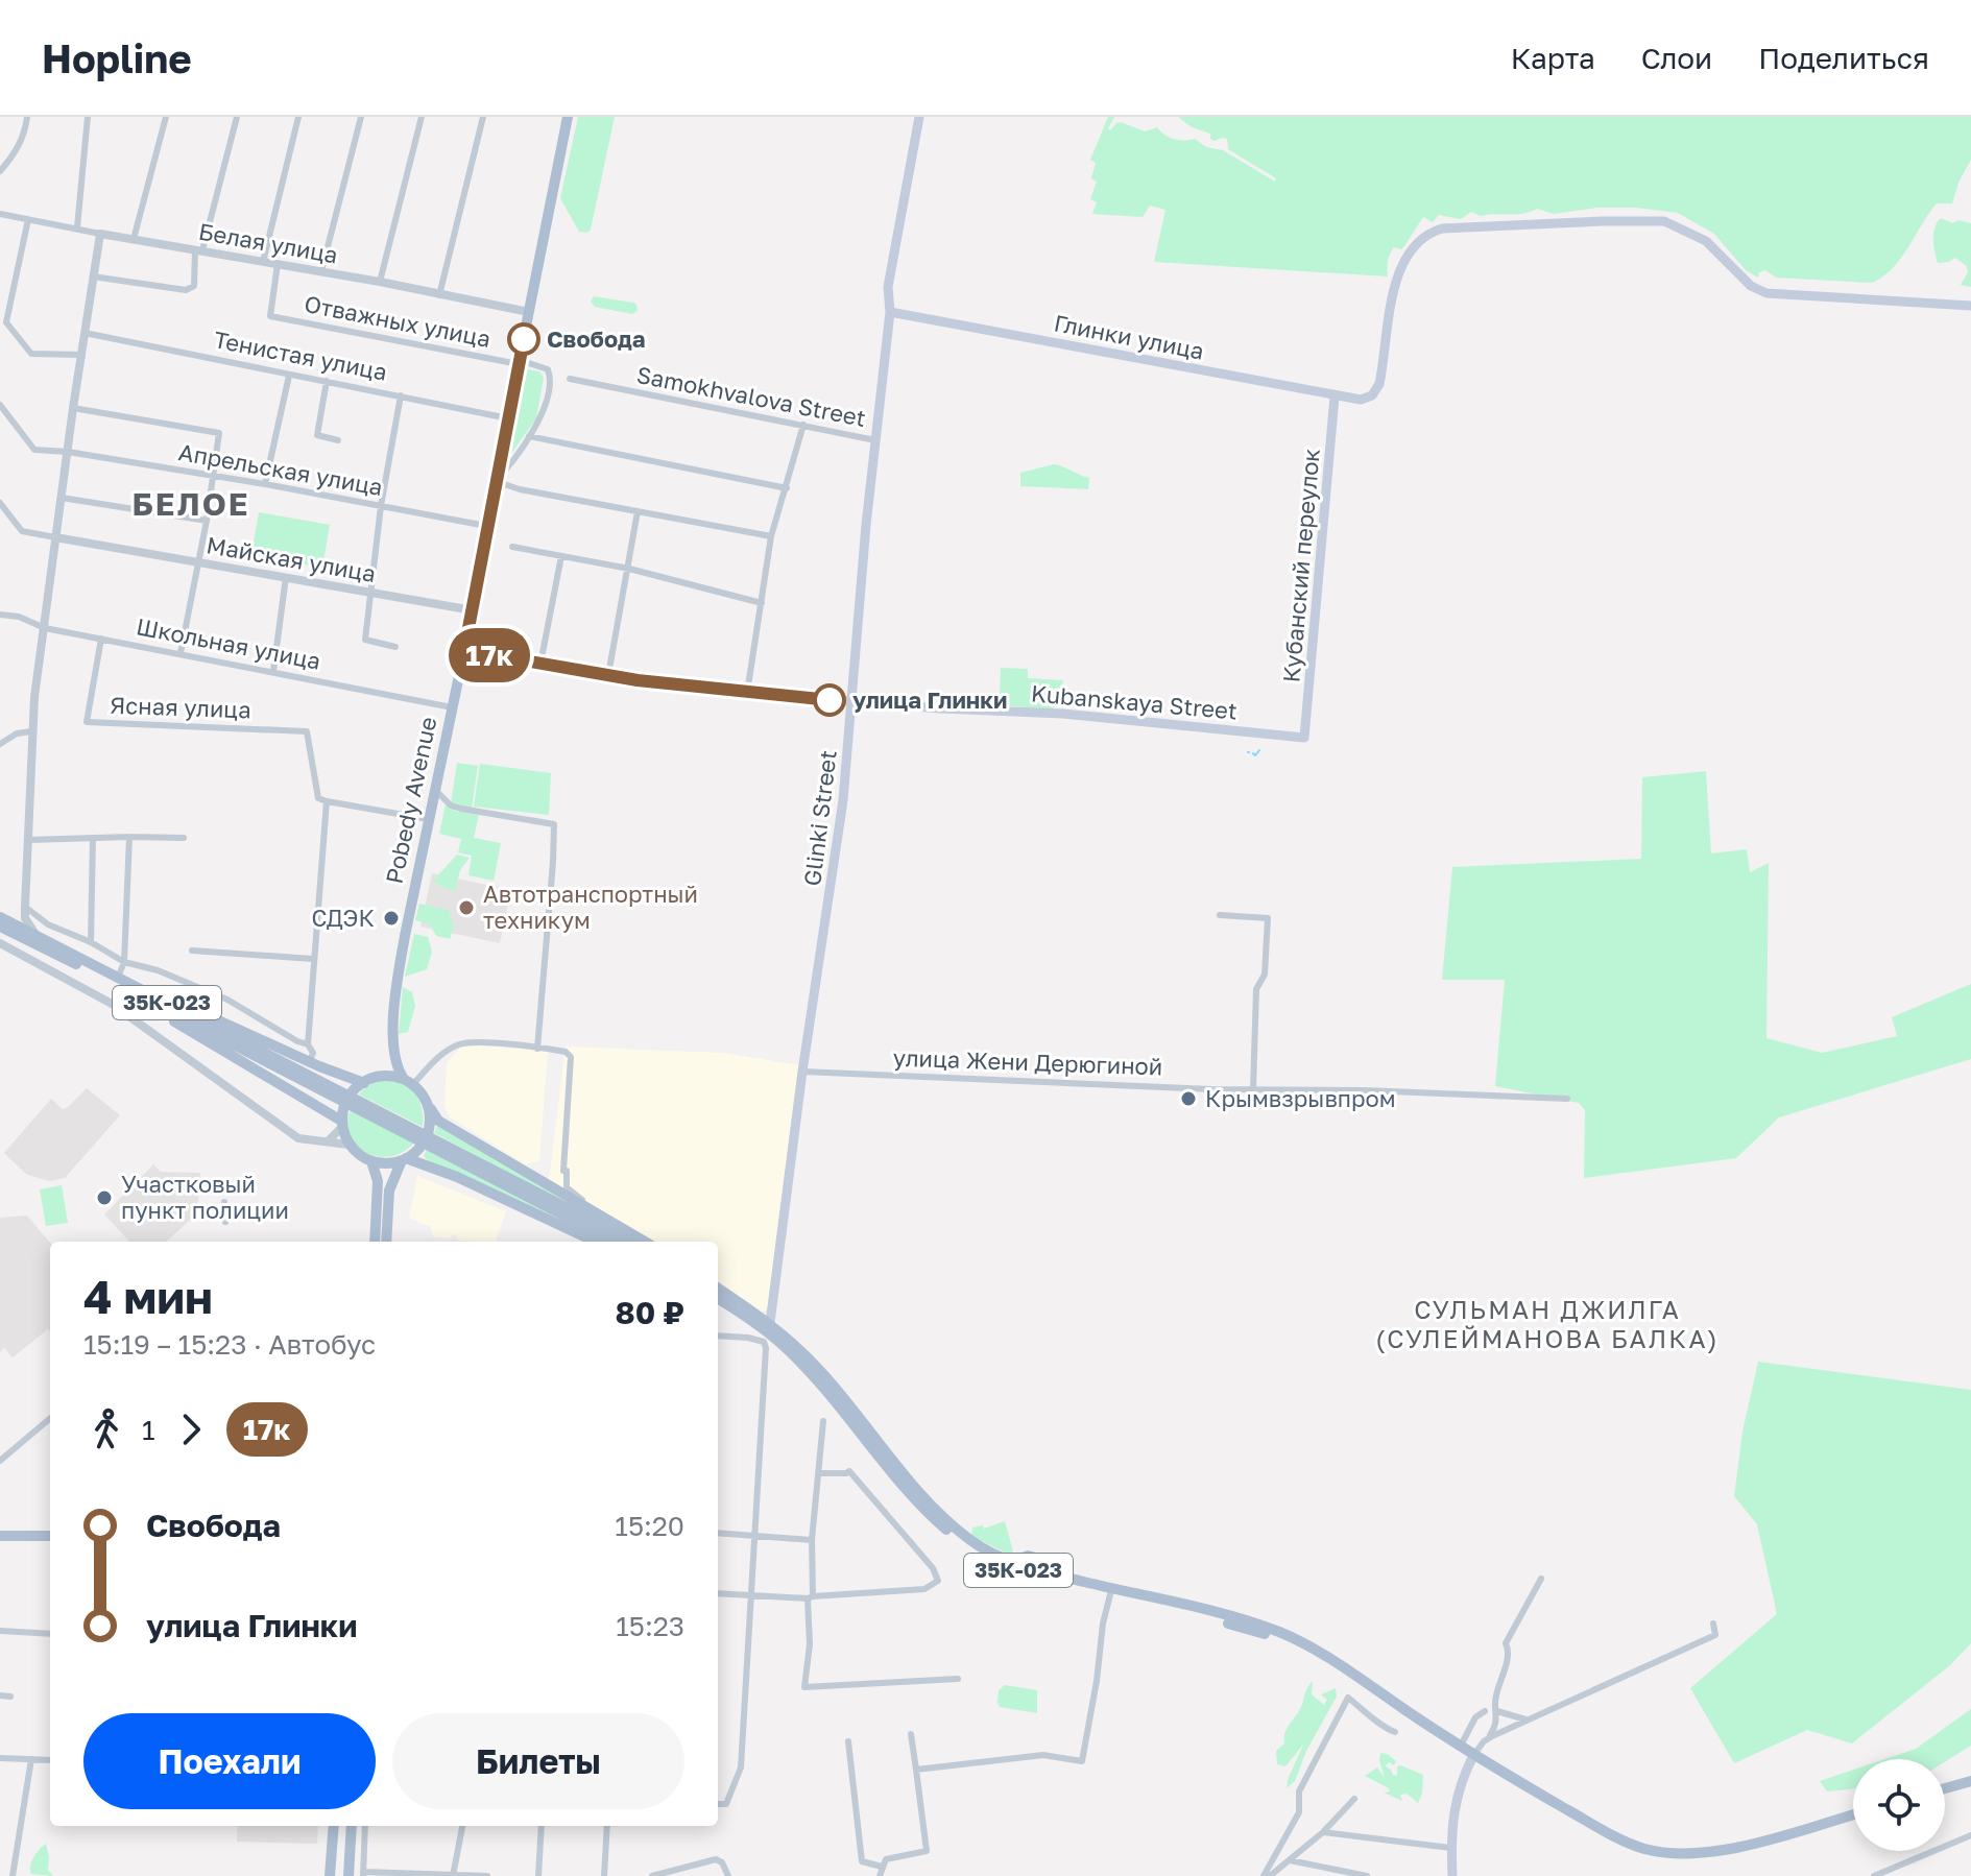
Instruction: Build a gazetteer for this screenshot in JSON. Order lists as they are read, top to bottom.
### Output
{
  "streets": {
    "main road": [
      "Глинки улица",
      "Кубанский переулок",
      "Kubanskaya Street",
      "Pobedy Avenue",
      "Glinki Street",
      "35К-023"
    ],
    "street": [
      "Белая улица",
      "Отважных улица",
      "Тенистая улица",
      "Samokhvalova Street",
      "Апрельская улица",
      "Майская улица",
      "Школьная улица",
      "Ясная улица",
      "улица Жени Дерюгиной"
    ]
  },
  "crossings": [
    ["Белая улица", "Отважных улица"],
    ["Белая улица", "Pobedy Avenue"],
    ["Отважных улица", "Pobedy Avenue"],
    ["Глинки улица", "Кубанский переулок"],
    ["Глинки улица", "Glinki Street"],
    ["Тенистая улица", "Pobedy Avenue"],
    ["Samokhvalova Street", "Glinki Street"],
    ["Апрельская улица", "Pobedy Avenue"],
    ["Майская улица", "Pobedy Avenue"],
    ["Кубанский переулок", "Kubanskaya Street"],
    ["Школьная улица", "Ясная улица"],
    ["Школьная улица", "Pobedy Avenue"],
    ["Kubanskaya Street", "Pobedy Avenue"],
    ["Kubanskaya Street", "Glinki Street"],
    ["Glinki Street", "35К-023"],
    ["Glinki Street", "улица Жени Дерюгиной"]
  ],
  "districts": ["БЕЛОЕ", "СУЛЬМАН ДЖИЛГА (СУЛЕЙМАНОВА БАЛКА)"],
  "places": [
    "Свобода",
    "улица Глинки",
    "Автотранспортный техникум",
    "СДЭК",
    "Крымвзрывпром",
    "Участковый пункт полиции"
  ],
  "lines": ["bus line 17к"],
  "page": {
    "header": "Hopline",
    "nav": ["Карта", "Слои", "Поделиться"],
    "on_map": "17к",
    "heading": ["4 мин", "15:19 – 15:23 · Автобус", "80 ₽"],
    "legs": ["1", "17к"],
    "list": [
      {
        "name": "Свобода",
        "value": "15:20"
      },
      {
        "name": "улица Глинки",
        "value": "15:23"
      }
    ],
    "buttons": ["Поехали", "Билеты"]
  }
}
